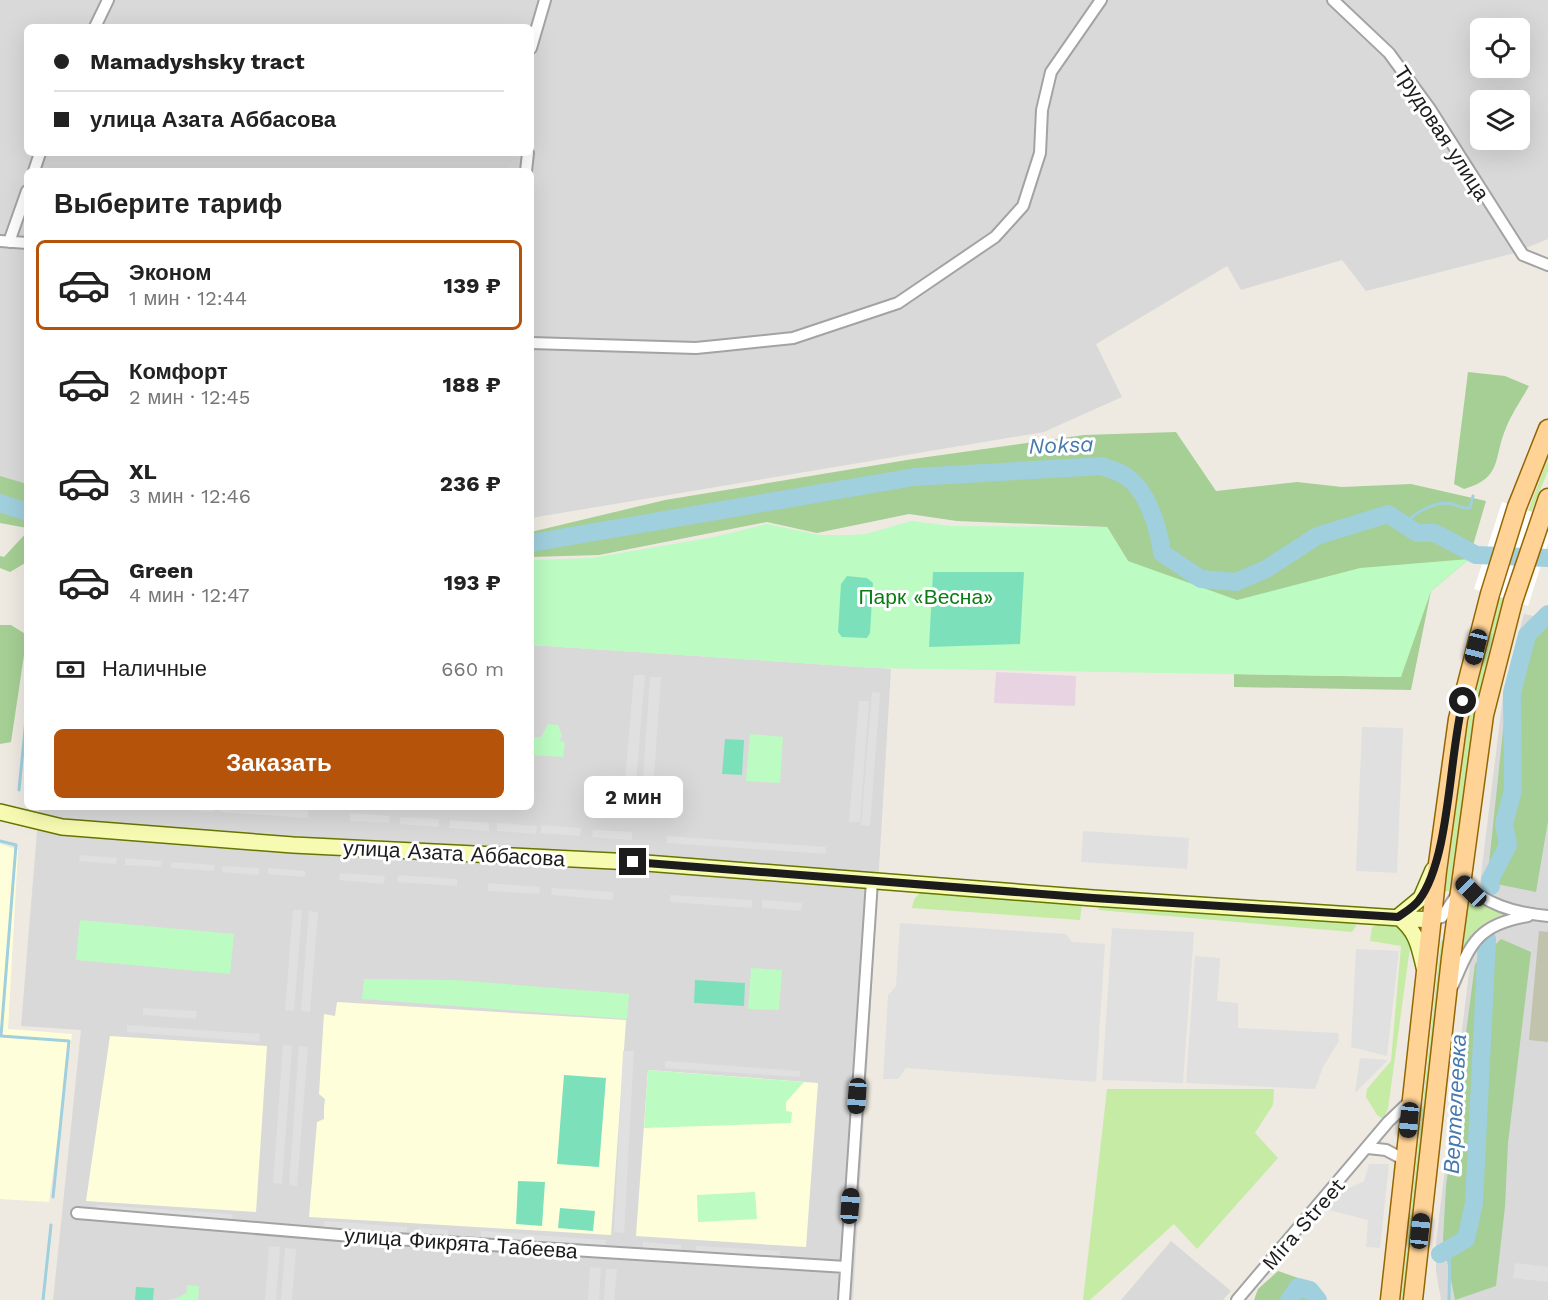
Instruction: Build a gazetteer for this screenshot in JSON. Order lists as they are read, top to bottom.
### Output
{
  "streets": {
    "street": [
      "Трудовая улица",
      "улица Азата Аббасова",
      "Mira Street",
      "улица Фикрята Табеева"
    ]
  },
  "water": ["Noksa", "Вертелеевка"],
  "parks": ["Парк «Весна»"],
  "page": {
    "banner": ["Mamadyshsky tract", "улица Азата Аббасова"],
    "heading": "Выберите тариф",
    "list": [
      {
        "name": "Эконом",
        "note": "1 мин · 12:44",
        "value": "139 ₽"
      },
      {
        "name": "Комфорт",
        "note": "2 мин · 12:45",
        "value": "188 ₽"
      },
      {
        "name": "XL",
        "note": "3 мин · 12:46",
        "value": "236 ₽"
      },
      {
        "name": "Green",
        "note": "4 мин · 12:47",
        "value": "193 ₽"
      }
    ],
    "pay": ["Наличные", "660 m"],
    "buttons": "Заказать",
    "bubble": "2 мин"
  }
}
